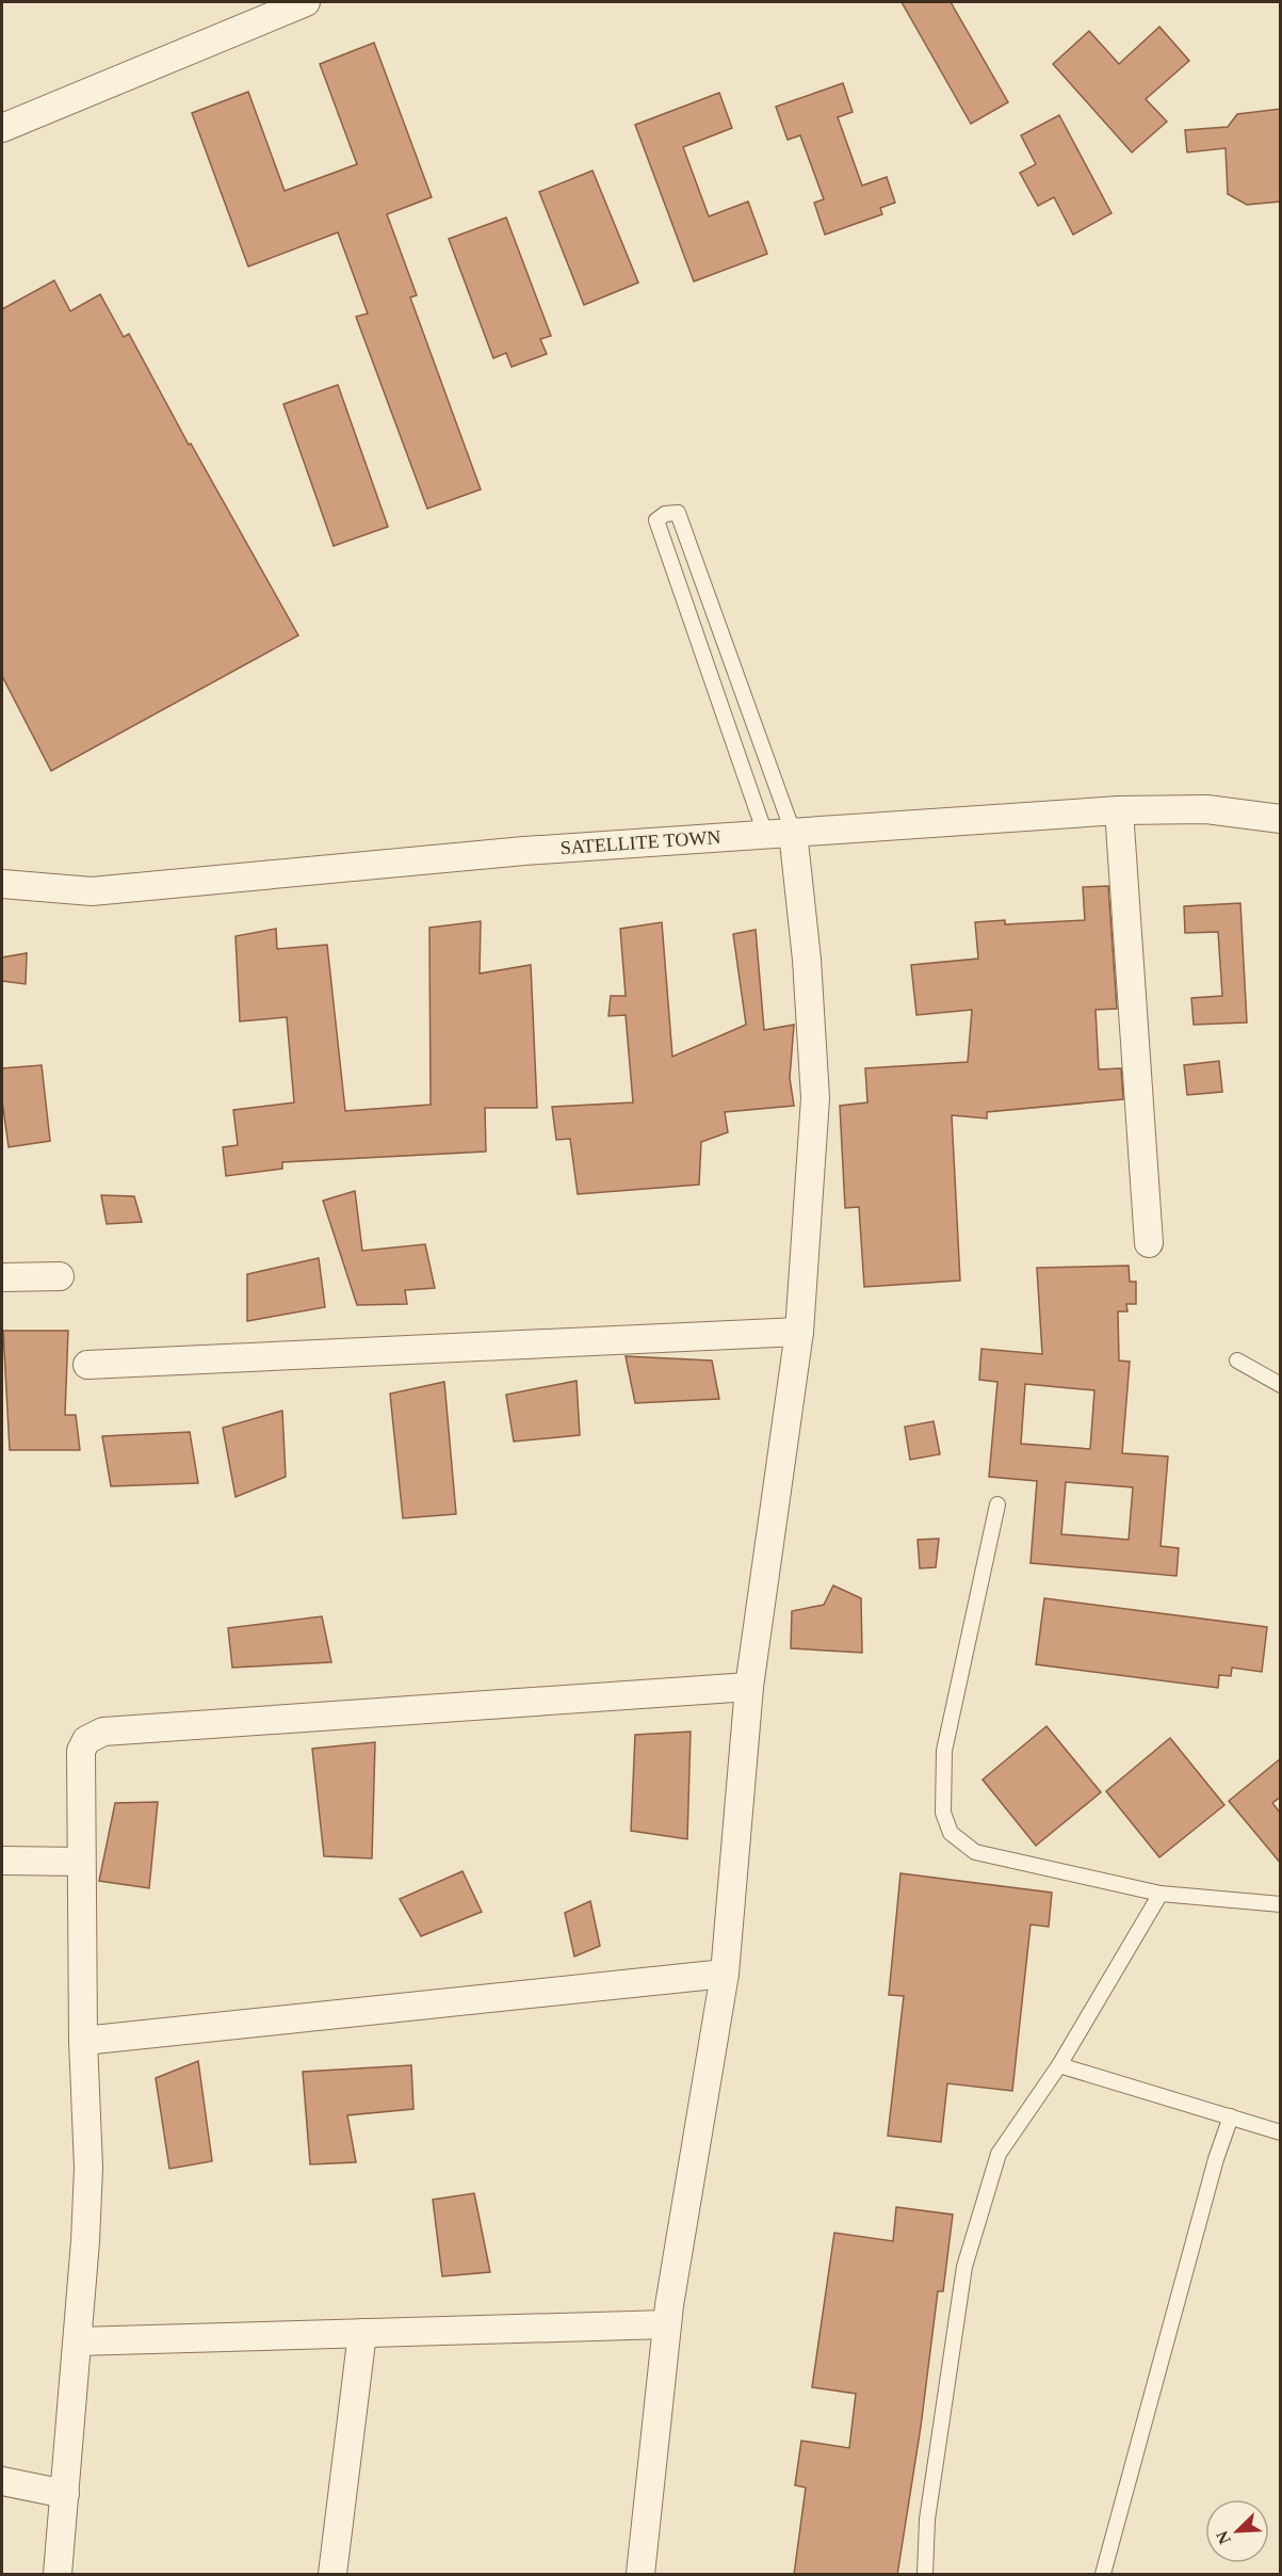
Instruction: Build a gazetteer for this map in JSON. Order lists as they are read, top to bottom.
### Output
{
  "streets": {
    "street": ["SATELLITE TOWN"]
  },
  "north": "bottom left"
}
